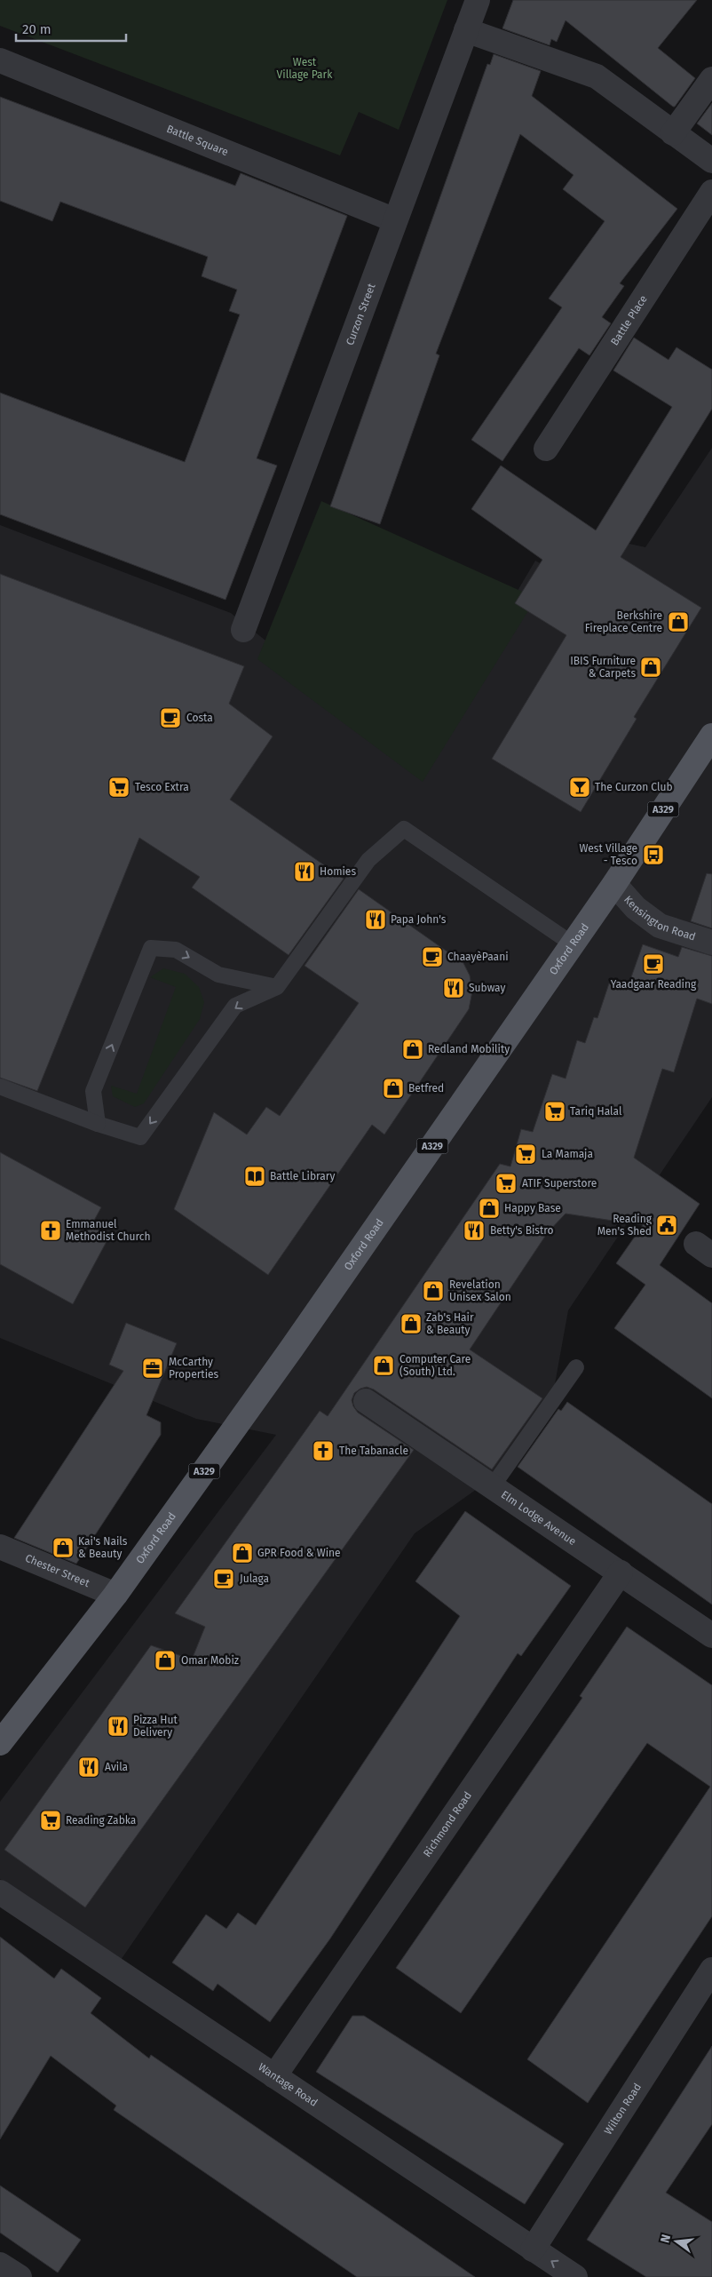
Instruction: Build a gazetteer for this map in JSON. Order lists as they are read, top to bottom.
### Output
{
  "streets": {
    "main road": ["A329", "Oxford Road"],
    "street": [
      "Battle Square",
      "Curzon Street",
      "Battle Place",
      "Kensington Road",
      "Elm Lodge Avenue",
      "Chester Street",
      "Richmond Road",
      "Wantage Road",
      "Wilton Road"
    ]
  },
  "crossings": [
    ["Battle Square", "Curzon Street"],
    ["Kensington Road", "Oxford Road"],
    ["Oxford Road", "Chester Street"],
    ["Elm Lodge Avenue", "Richmond Road"],
    ["Richmond Road", "Wantage Road"],
    ["Wantage Road", "Wilton Road"]
  ],
  "parks": ["West Village Park"],
  "places": {
    "shop": [
      "Berkshire Fireplace Centre",
      "IBIS Furniture & Carpets",
      "Redland Mobility",
      "Betfred",
      "Happy Base",
      "Revelation Unisex Salon",
      "Zab's Hair & Beauty",
      "Computer Care (South) Ltd.",
      "Kai's Nails & Beauty",
      "GPR Food & Wine",
      "Omar Mobiz"
    ],
    "cafe": [
      "Costa",
      "ChaayèPaani",
      "Yaadgaar Reading",
      "Julaga"
    ],
    "supermarket": [
      "Tesco Extra",
      "Tariq Halal",
      "La Mamaja",
      "ATIF Superstore",
      "Reading Zabka"
    ],
    "bar": ["The Curzon Club"],
    "bus stop": ["West Village - Tesco"],
    "restaurant": [
      "Homies",
      "Papa John's",
      "Subway",
      "Betty's Bistro",
      "Pizza Hut Delivery",
      "Avila"
    ],
    "library": ["Battle Library"],
    "public building": ["Reading Men's Shed"],
    "church": ["Emmanuel Methodist Church", "The Tabanacle"],
    "office": ["McCarthy Properties"]
  },
  "scale_bar": "20 m",
  "north": "left"
}
